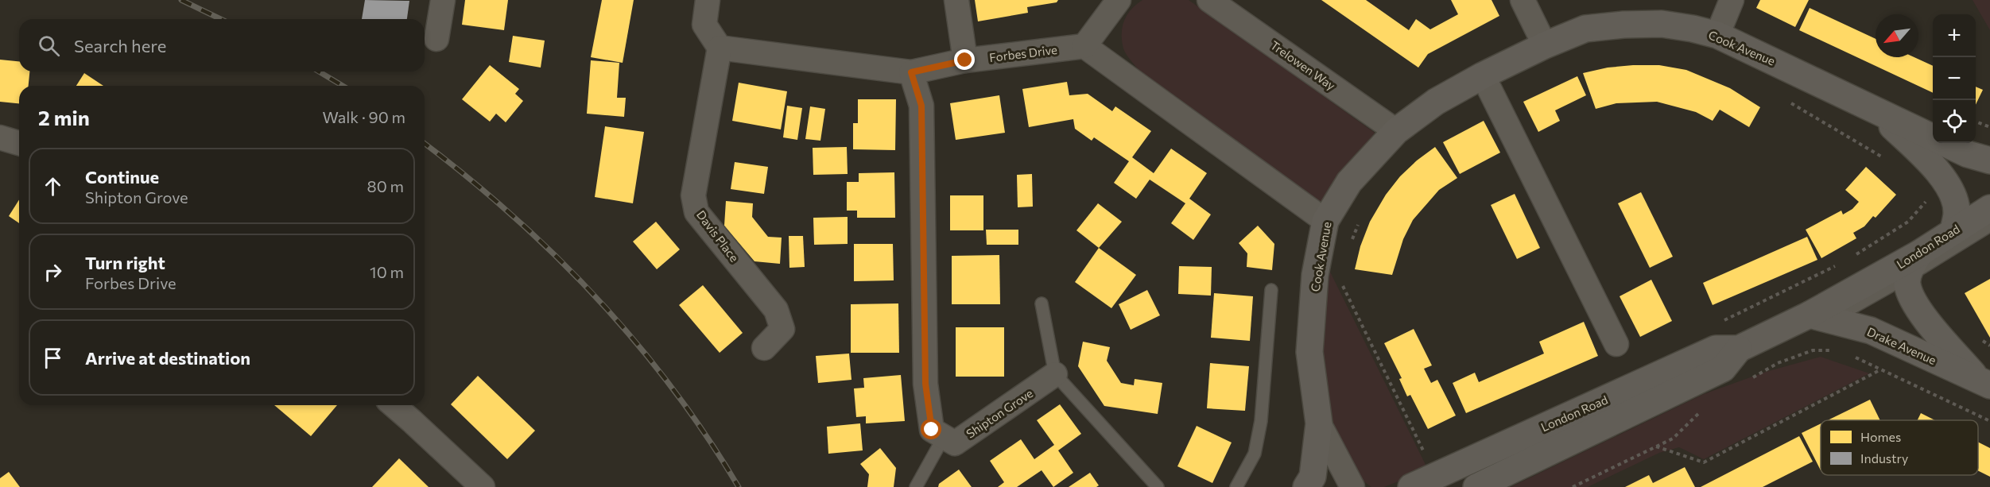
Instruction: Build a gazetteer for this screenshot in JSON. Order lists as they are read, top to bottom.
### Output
{
  "streets": {
    "main road": ["Cook Avenue", "London Road", "Drake Avenue"],
    "street": [
      "Forbes Drive",
      "Trelowen Way",
      "Davis Place",
      "Shipton Grove"
    ]
  },
  "crossings": [
    ["Cook Avenue", "Trelowen Way"],
    ["Forbes Drive", "Davis Place"],
    ["London Road", "Drake Avenue"]
  ],
  "legend": ["Homes", "Industry"],
  "north": "bottom left",
  "page": {
    "map_buttons": ["+", "−"],
    "search": "Search here",
    "heading": ["2 min", "Walk · 90 m"],
    "list": [
      ["Continue", "Shipton Grove", "80 m"],
      ["Turn right", "Forbes Drive", "10 m"],
      "Arrive at destination"
    ]
  }
}
